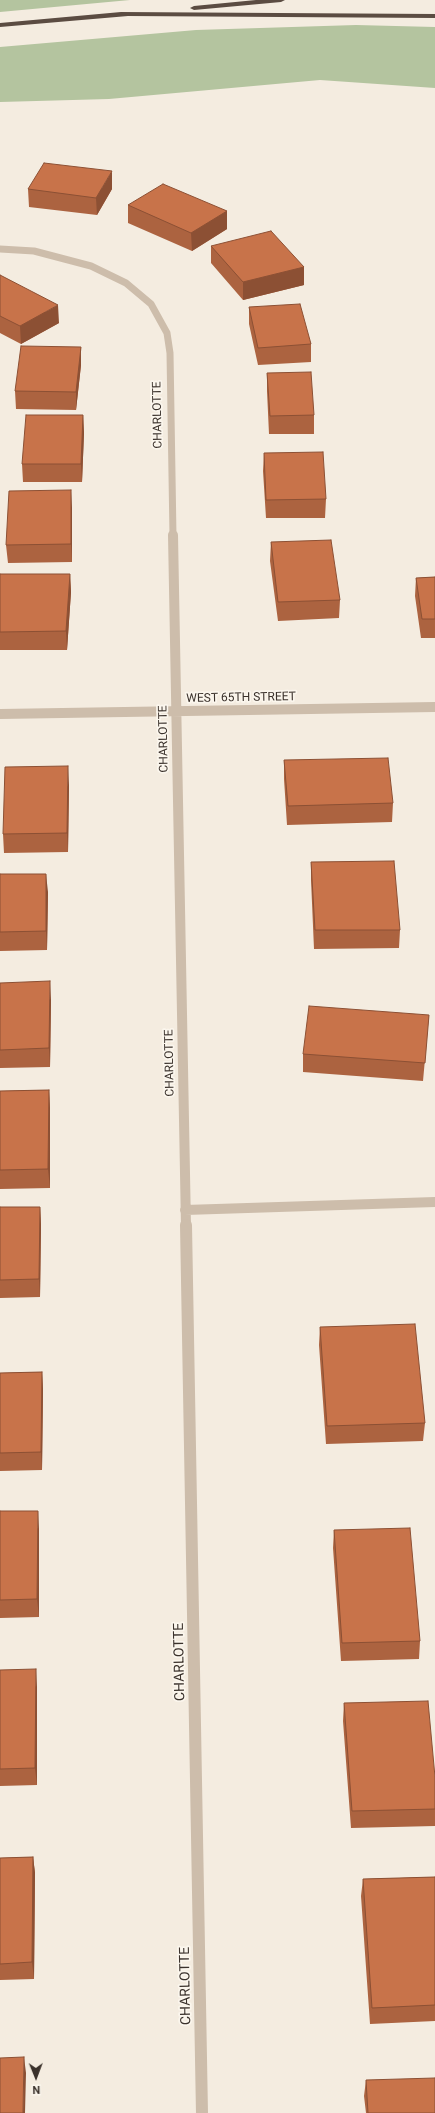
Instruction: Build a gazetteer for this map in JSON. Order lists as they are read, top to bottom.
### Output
{
  "streets": {
    "street": ["CHARLOTTE", "WEST 65TH STREET"]
  },
  "crossings": [
    ["CHARLOTTE", "WEST 65TH STREET"]
  ],
  "north": "bottom"
}
